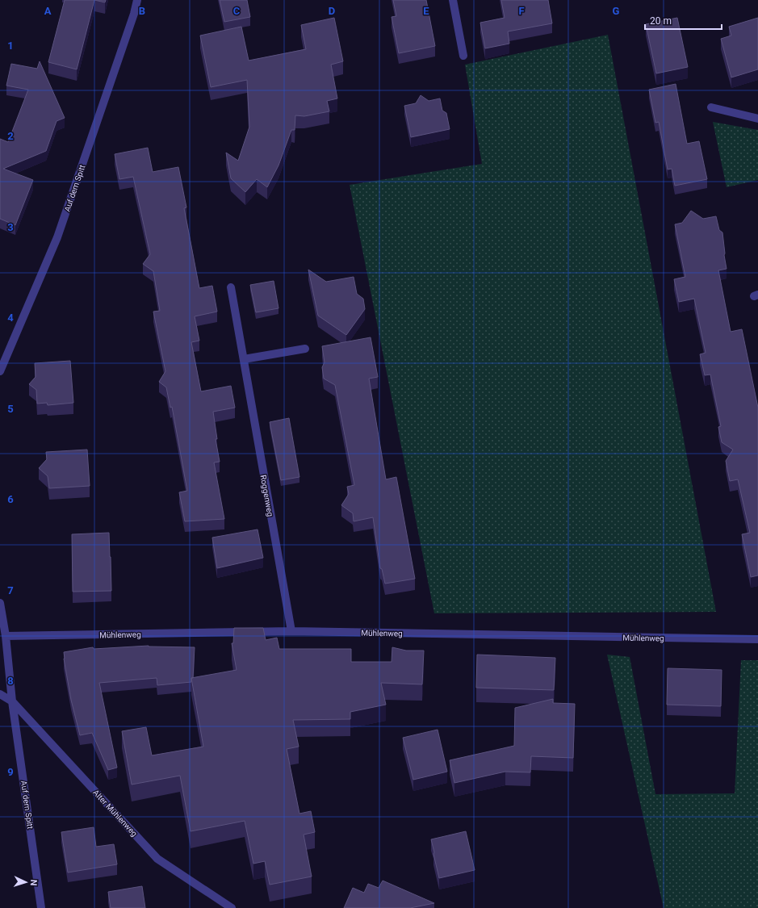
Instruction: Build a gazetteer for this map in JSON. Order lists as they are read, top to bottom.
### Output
{
  "streets": {
    "street": [
      "Auf dem Spitt",
      "Roggenweg",
      "Mühlenweg",
      "Alter Mühlenweg"
    ]
  },
  "crossings": [
    ["Auf dem Spitt", "Mühlenweg"],
    ["Auf dem Spitt", "Alter Mühlenweg"],
    ["Roggenweg", "Mühlenweg"]
  ],
  "scale_bar": "20 m",
  "north": "right",
  "grid": {
    "columns": [
      "A",
      "B",
      "C",
      "D",
      "E",
      "F",
      "G"
    ],
    "rows": [
      "1",
      "2",
      "3",
      "4",
      "5",
      "6",
      "7",
      "8",
      "9"
    ]
  }
}
